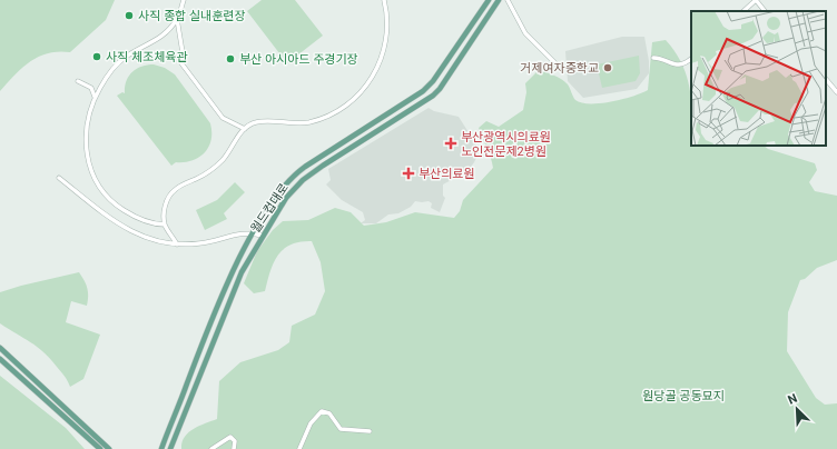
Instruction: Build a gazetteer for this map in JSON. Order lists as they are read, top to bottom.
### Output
{
  "streets": {
    "main road": ["월드컵대로"]
  },
  "parks": ["원당골 공동묘지"],
  "places": {
    "other": [
      "사직 종합 실내훈련장",
      "사직 체조체육관",
      "부산 아시아드 주경기장",
      "거제여자중학교"
    ],
    "health": ["부산광역시의료원 노인전문제2병원", "부산의료원"]
  },
  "north": "top left"
}
